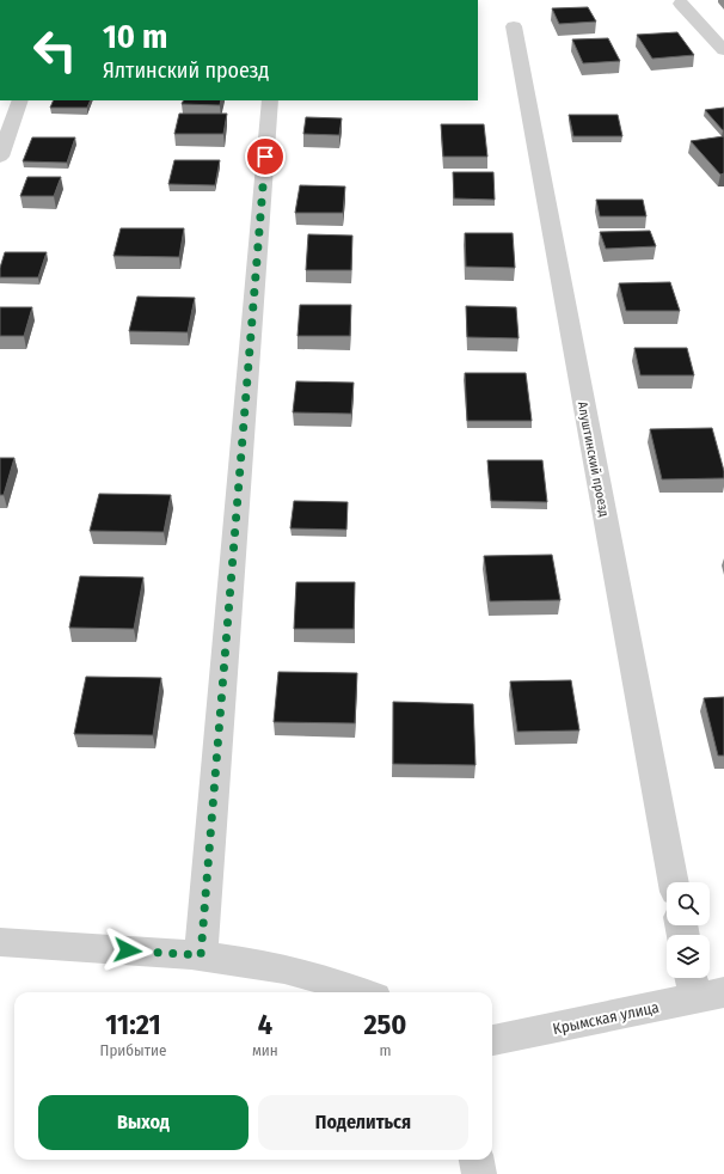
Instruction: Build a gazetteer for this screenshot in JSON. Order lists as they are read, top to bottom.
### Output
{
  "streets": {
    "street": ["Алуштинский проезд", "Крымская улица"]
  },
  "page": {
    "turn": ["10 m", "Ялтинский проезд"],
    "eta": [
      "11:21",
      "Прибытие",
      "4",
      "мин",
      "250",
      "m"
    ],
    "buttons": ["Выход", "Поделиться"]
  }
}
